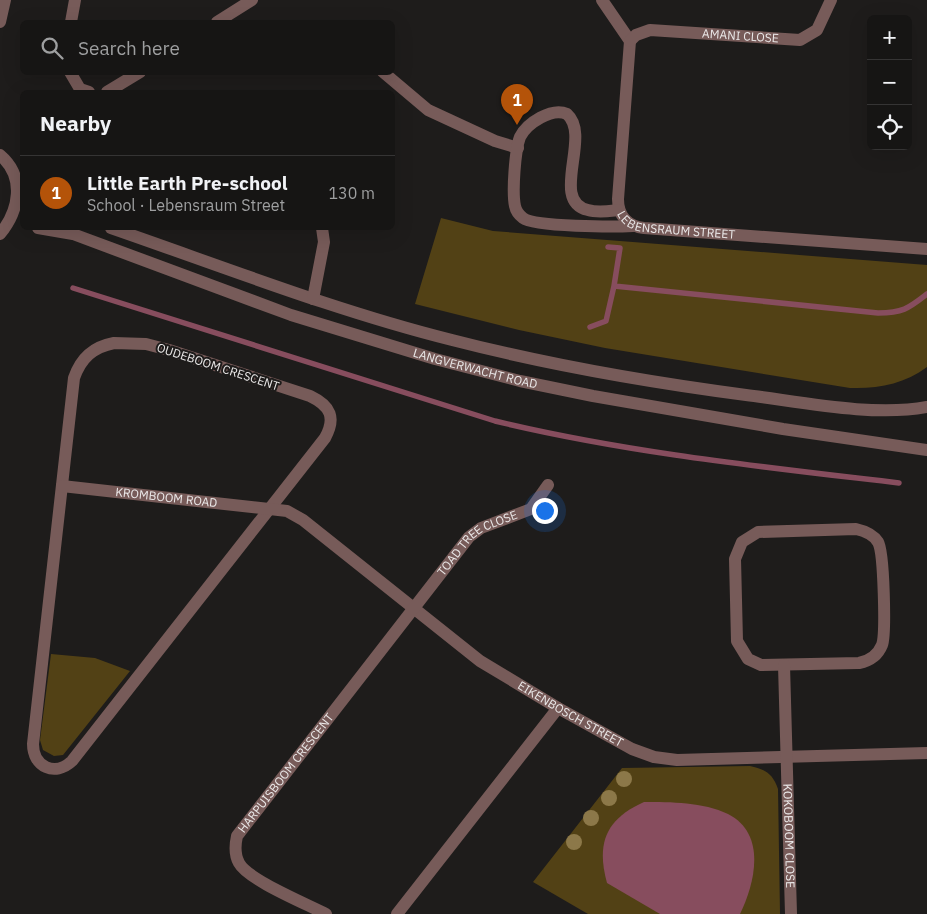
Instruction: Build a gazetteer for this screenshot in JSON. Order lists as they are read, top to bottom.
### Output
{
  "streets": {
    "street": [
      "AMANI CLOSE",
      "LEBENSRAUM STREET",
      "OUDEBOOM CRESCENT",
      "LANGVERWACHT ROAD",
      "KROMBOOM ROAD",
      "TOAD TREE CLOSE",
      "EIKENBOSCH STREET",
      "HARPUISBOOM CRESCENT",
      "KOKOBOOM CLOSE"
    ]
  },
  "crossings": [
    ["AMANI CLOSE", "LEBENSRAUM STREET"],
    ["OUDEBOOM CRESCENT", "KROMBOOM ROAD"],
    ["OUDEBOOM CRESCENT", "EIKENBOSCH STREET"],
    ["KROMBOOM ROAD", "EIKENBOSCH STREET"],
    ["TOAD TREE CLOSE", "EIKENBOSCH STREET"],
    ["TOAD TREE CLOSE", "HARPUISBOOM CRESCENT"],
    ["EIKENBOSCH STREET", "HARPUISBOOM CRESCENT"],
    ["EIKENBOSCH STREET", "KOKOBOOM CLOSE"]
  ],
  "page": {
    "map_buttons": ["+", "−"],
    "search": "Search here",
    "pins": "1",
    "heading": "Nearby",
    "list": [
      {
        "mark": "1",
        "name": "Little Earth Pre-school",
        "note": "School · Lebensraum Street",
        "value": "130 m"
      }
    ]
  }
}
